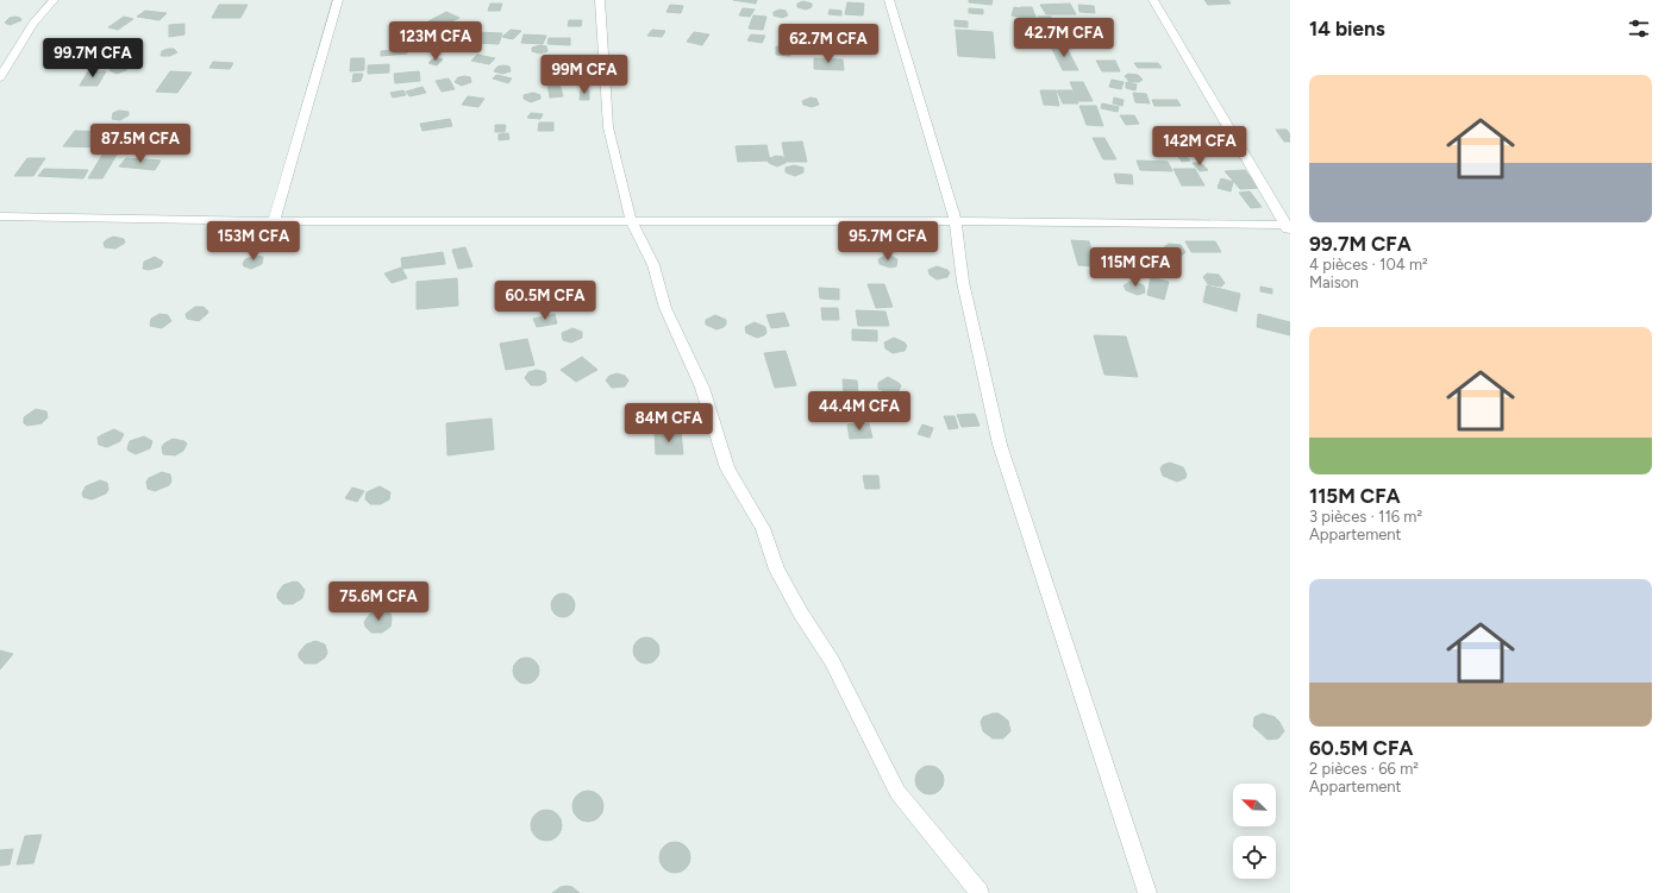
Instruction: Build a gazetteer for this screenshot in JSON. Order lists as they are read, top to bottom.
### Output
{
  "north": "top left",
  "page": {
    "heading": "14 biens",
    "price": [
      "42.7M CFA",
      "123M CFA",
      "62.7M CFA",
      "99.7M CFA",
      "99M CFA",
      "87.5M CFA",
      "142M CFA",
      "153M CFA",
      "95.7M CFA",
      "115M CFA",
      "60.5M CFA",
      "44.4M CFA",
      "84M CFA",
      "75.6M CFA"
    ],
    "list": [
      {
        "name": "99.7M CFA",
        "note": "4 pièces · 104 m² · Maison"
      },
      {
        "name": "115M CFA",
        "note": "3 pièces · 116 m² · Appartement"
      },
      {
        "name": "60.5M CFA",
        "note": "2 pièces · 66 m² · Appartement"
      }
    ]
  }
}
